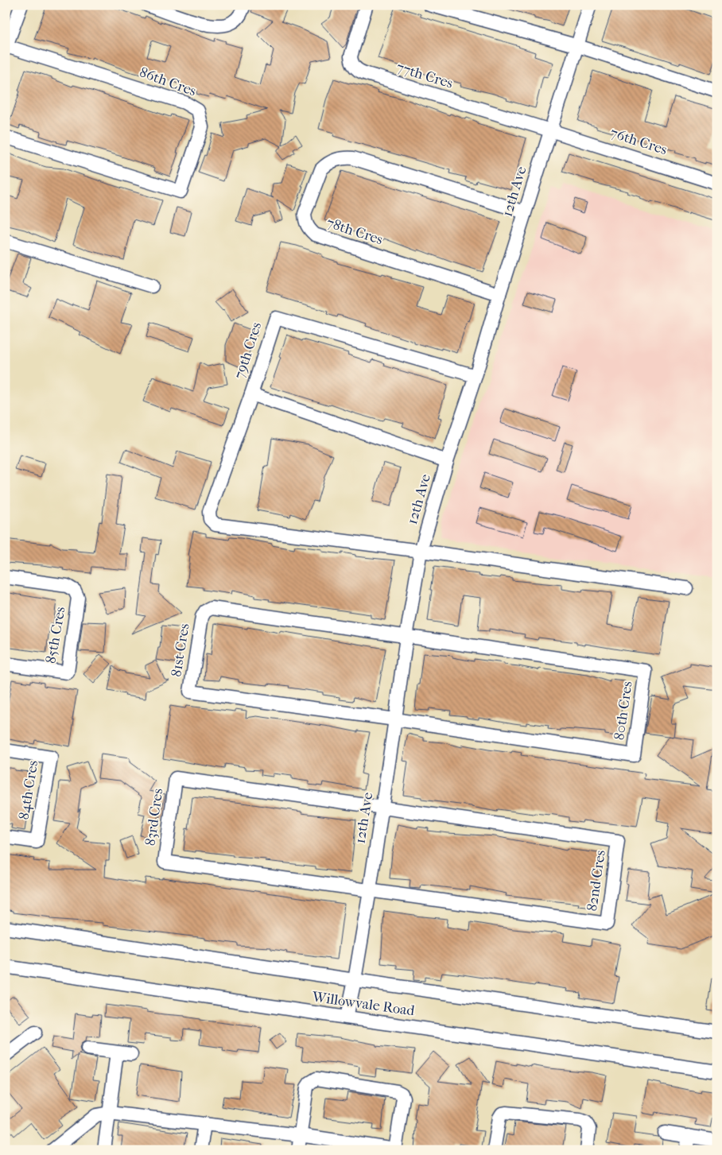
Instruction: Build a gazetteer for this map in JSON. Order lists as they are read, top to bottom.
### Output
{
  "streets": {
    "street": [
      "77th Cres",
      "86th Cres",
      "76th Cres",
      "12th Ave",
      "78th Cres",
      "79th Cres",
      "85th Cres",
      "81st Cres",
      "80th Cres",
      "84th Cres",
      "83rd Cres",
      "82nd Cres",
      "Willowvale Road"
    ]
  },
  "crossings": [
    ["77th Cres", "76th Cres"],
    ["77th Cres", "12th Ave"],
    ["76th Cres", "12th Ave"],
    ["12th Ave", "78th Cres"],
    ["12th Ave", "79th Cres"],
    ["12th Ave", "81st Cres"],
    ["12th Ave", "80th Cres"],
    ["12th Ave", "83rd Cres"],
    ["12th Ave", "82nd Cres"],
    ["12th Ave", "Willowvale Road"],
    ["81st Cres", "80th Cres"],
    ["83rd Cres", "82nd Cres"]
  ]
}
